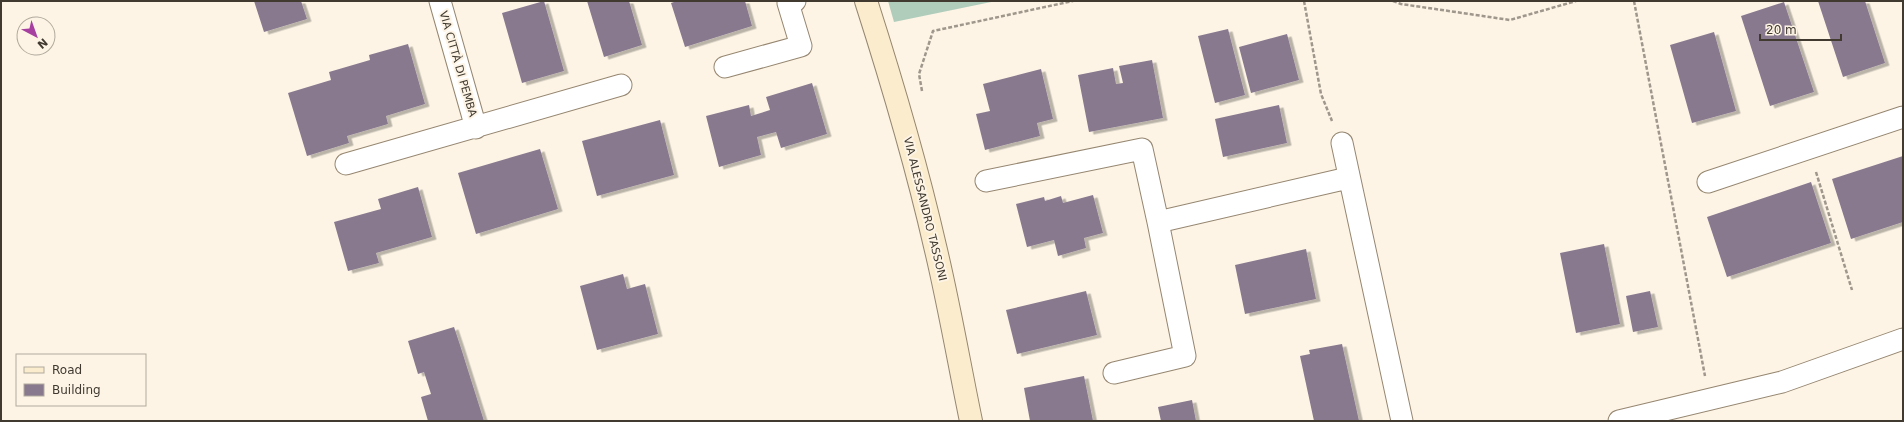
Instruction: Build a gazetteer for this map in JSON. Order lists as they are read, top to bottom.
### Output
{
  "streets": {
    "street": ["VIA CITTÀ DI PEMBA", "VIA ALESSANDRO TASSONI"]
  },
  "legend": ["Road", "Building"],
  "scale_bar": "20 m",
  "north": "bottom right"
}
